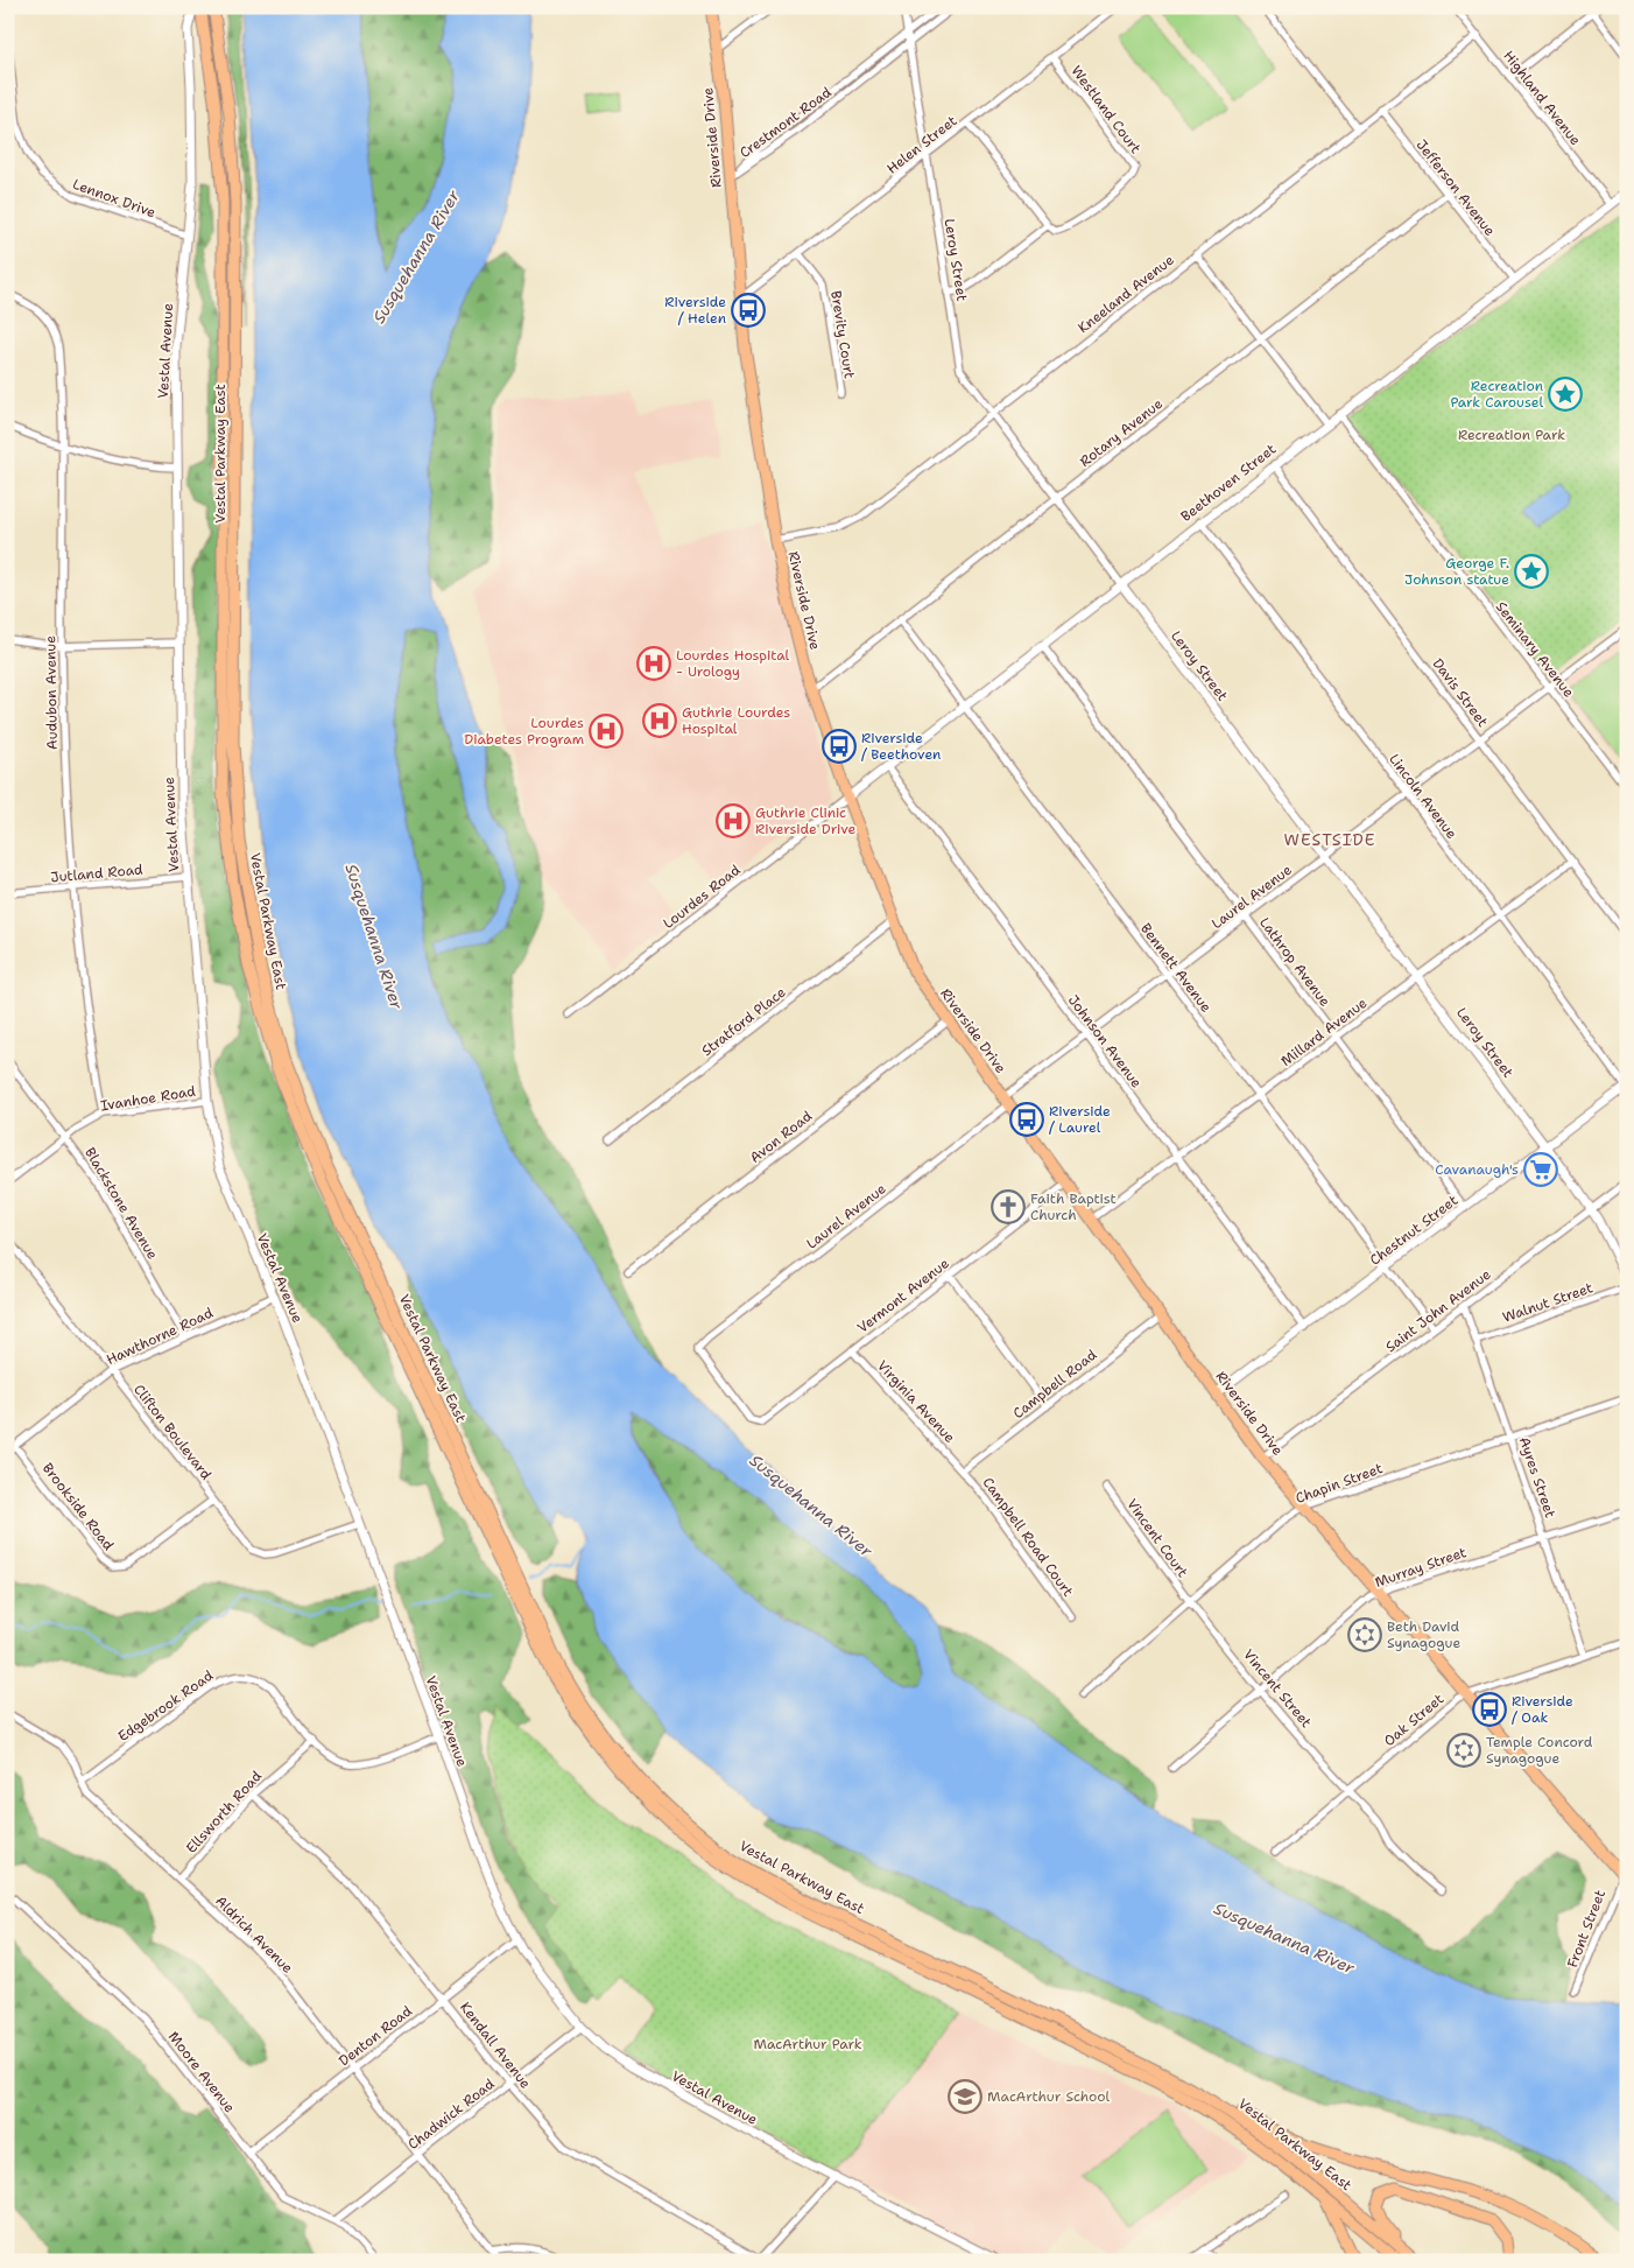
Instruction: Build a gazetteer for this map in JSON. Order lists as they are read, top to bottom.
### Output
{
  "streets": {
    "main road": ["Riverside Drive", "Vestal Parkway East"],
    "street": [
      "Highland Avenue",
      "Westland Court",
      "Crestmont Road",
      "Helen Street",
      "Jefferson Avenue",
      "Lennox Drive",
      "Leroy Street",
      "Kneeland Avenue",
      "Brevity Court",
      "Vestal Avenue",
      "Rotary Avenue",
      "Beethoven Street",
      "Seminary Avenue",
      "Audubon Avenue",
      "Davis Street",
      "Lincoln Avenue",
      "Jutland Road",
      "Lourdes Road",
      "Laurel Avenue",
      "Lathrop Avenue",
      "Bennett Avenue",
      "Stratford Place",
      "Millard Avenue",
      "Johnson Avenue",
      "Ivanhoe Road",
      "Avon Road",
      "Blackstone Avenue",
      "Chestnut Street",
      "Vermont Avenue",
      "Walnut Street",
      "Saint John Avenue",
      "Hawthorne Road",
      "Campbell Road",
      "Virginia Avenue",
      "Clifton Boulevard",
      "Ayres Street",
      "Chapin Street",
      "Brookside Road",
      "Campbell Road Court",
      "Vincent Court",
      "Murray Street",
      "Vincent Street",
      "Edgebrook Road",
      "Oak Street",
      "Ellsworth Road",
      "Front Street",
      "Aldrich Avenue",
      "Denton Road",
      "Kendall Avenue",
      "Moore Avenue",
      "Chadwick Road"
    ]
  },
  "crossings": [
    ["Highland Avenue", "Kneeland Avenue"],
    ["Highland Avenue", "Beethoven Street"],
    ["Westland Court", "Helen Street"],
    ["Crestmont Road", "Riverside Drive"],
    ["Crestmont Road", "Leroy Street"],
    ["Riverside Drive", "Helen Street"],
    ["Riverside Drive", "Kneeland Avenue"],
    ["Riverside Drive", "Rotary Avenue"],
    ["Riverside Drive", "Beethoven Street"],
    ["Riverside Drive", "Lourdes Road"],
    ["Riverside Drive", "Laurel Avenue"],
    ["Riverside Drive", "Stratford Place"],
    ["Riverside Drive", "Millard Avenue"],
    ["Riverside Drive", "Avon Road"],
    ["Riverside Drive", "Chestnut Street"],
    ["Riverside Drive", "Vermont Avenue"],
    ["Riverside Drive", "Saint John Avenue"],
    ["Riverside Drive", "Campbell Road"],
    ["Riverside Drive", "Chapin Street"],
    ["Riverside Drive", "Murray Street"],
    ["Riverside Drive", "Oak Street"],
    ["Riverside Drive", "Front Street"],
    ["Helen Street", "Leroy Street"],
    ["Helen Street", "Brevity Court"],
    ["Jefferson Avenue", "Kneeland Avenue"],
    ["Jefferson Avenue", "Rotary Avenue"],
    ["Jefferson Avenue", "Beethoven Street"],
    ["Lennox Drive", "Vestal Avenue"],
    ["Leroy Street", "Kneeland Avenue"],
    ["Leroy Street", "Rotary Avenue"],
    ["Leroy Street", "Beethoven Street"],
    ["Leroy Street", "Laurel Avenue"],
    ["Leroy Street", "Millard Avenue"],
    ["Leroy Street", "Chestnut Street"],
    ["Leroy Street", "Saint John Avenue"],
    ["Vestal Avenue", "Jutland Road"],
    ["Vestal Avenue", "Ivanhoe Road"],
    ["Vestal Avenue", "Hawthorne Road"],
    ["Vestal Avenue", "Clifton Boulevard"],
    ["Vestal Avenue", "Edgebrook Road"],
    ["Vestal Avenue", "Denton Road"],
    ["Vestal Avenue", "Chadwick Road"],
    ["Rotary Avenue", "Bennett Avenue"],
    ["Beethoven Street", "Seminary Avenue"],
    ["Beethoven Street", "Davis Street"],
    ["Beethoven Street", "Lincoln Avenue"],
    ["Beethoven Street", "Lourdes Road"],
    ["Beethoven Street", "Lathrop Avenue"],
    ["Beethoven Street", "Bennett Avenue"],
    ["Beethoven Street", "Johnson Avenue"],
    ["Seminary Avenue", "Laurel Avenue"],
    ["Audubon Avenue", "Jutland Road"],
    ["Audubon Avenue", "Ivanhoe Road"],
    ["Davis Street", "Laurel Avenue"],
    ["Davis Street", "Millard Avenue"],
    ["Lincoln Avenue", "Laurel Avenue"],
    ["Lincoln Avenue", "Millard Avenue"],
    ["Lincoln Avenue", "Chestnut Street"],
    ["Laurel Avenue", "Lathrop Avenue"],
    ["Laurel Avenue", "Bennett Avenue"],
    ["Laurel Avenue", "Johnson Avenue"],
    ["Laurel Avenue", "Vermont Avenue"],
    ["Lathrop Avenue", "Millard Avenue"],
    ["Lathrop Avenue", "Chestnut Street"],
    ["Bennett Avenue", "Millard Avenue"],
    ["Bennett Avenue", "Chestnut Street"],
    ["Bennett Avenue", "Saint John Avenue"],
    ["Millard Avenue", "Johnson Avenue"],
    ["Johnson Avenue", "Chestnut Street"],
    ["Ivanhoe Road", "Blackstone Avenue"],
    ["Blackstone Avenue", "Hawthorne Road"],
    ["Vermont Avenue", "Virginia Avenue"],
    ["Walnut Street", "Ayres Street"],
    ["Saint John Avenue", "Ayres Street"],
    ["Hawthorne Road", "Clifton Boulevard"],
    ["Hawthorne Road", "Brookside Road"],
    ["Campbell Road", "Virginia Avenue"],
    ["Campbell Road", "Campbell Road Court"],
    ["Virginia Avenue", "Campbell Road Court"],
    ["Clifton Boulevard", "Brookside Road"],
    ["Ayres Street", "Chapin Street"],
    ["Ayres Street", "Murray Street"],
    ["Ayres Street", "Oak Street"],
    ["Chapin Street", "Vincent Court"],
    ["Chapin Street", "Vincent Street"],
    ["Vincent Court", "Vincent Street"],
    ["Murray Street", "Vincent Street"],
    ["Vincent Street", "Oak Street"],
    ["Edgebrook Road", "Ellsworth Road"],
    ["Edgebrook Road", "Aldrich Avenue"],
    ["Ellsworth Road", "Aldrich Avenue"],
    ["Ellsworth Road", "Kendall Avenue"],
    ["Aldrich Avenue", "Denton Road"],
    ["Aldrich Avenue", "Chadwick Road"],
    ["Denton Road", "Kendall Avenue"],
    ["Denton Road", "Moore Avenue"],
    ["Kendall Avenue", "Chadwick Road"],
    ["Moore Avenue", "Chadwick Road"]
  ],
  "districts": ["WESTSIDE"],
  "water": ["Susquehanna River"],
  "parks": ["Recreation Park", "MacArthur Park"],
  "places": {
    "bus stop": [
      "Riverside / Helen",
      "Riverside / Beethoven",
      "Riverside / Laurel",
      "Riverside / Oak"
    ],
    "place": ["Recreation Park Carousel", "George F. Johnson statue"],
    "hospital": [
      "Lourdes Hospital - Urology",
      "Guthrie Lourdes Hospital",
      "Lourdes Diabetes Program",
      "Guthrie Clinic Riverside Drive"
    ],
    "supermarket": ["Cavanaugh's"],
    "church": ["Faith Baptist Church"],
    "synagogue": ["Beth David Synagogue", "Temple Concord Synagogue"],
    "school or university": ["MacArthur School"]
  }
}
